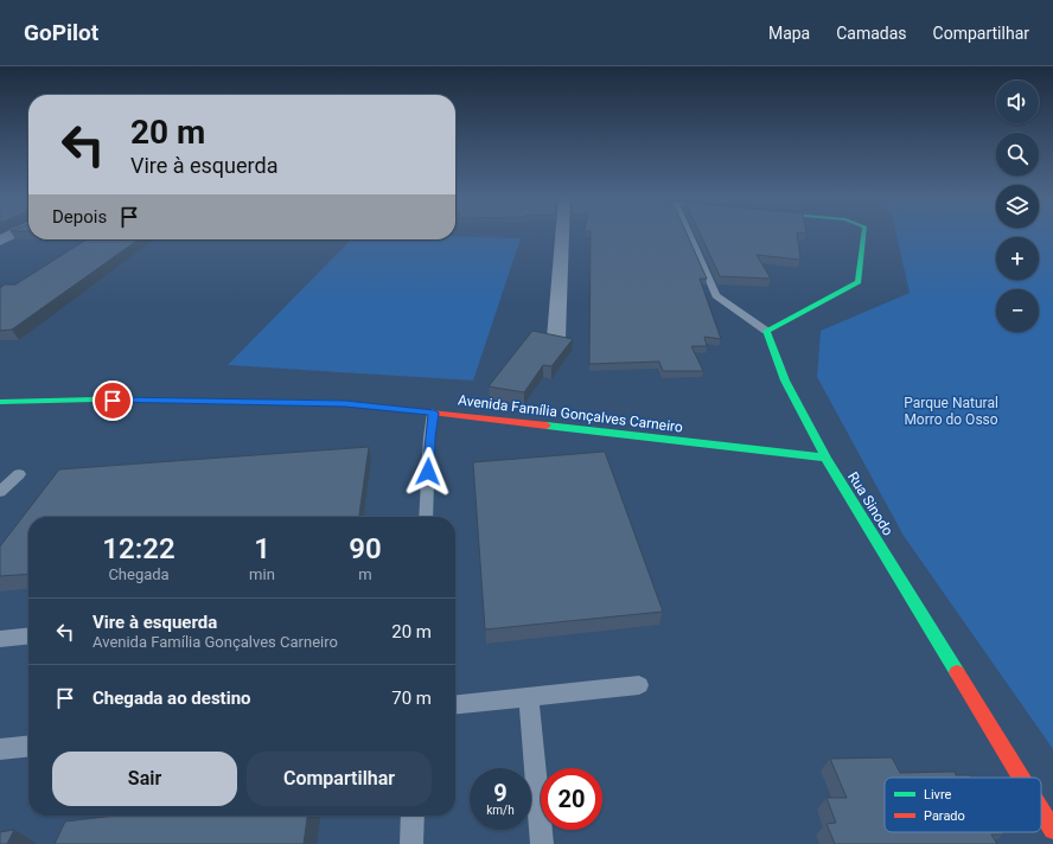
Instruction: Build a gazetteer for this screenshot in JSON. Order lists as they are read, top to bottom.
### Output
{
  "streets": {
    "street": ["Avenida Família Gonçalves Carneiro", "Rua Sinodo"]
  },
  "crossings": [
    ["Avenida Família Gonçalves Carneiro", "Rua Sinodo"]
  ],
  "parks": ["Parque Natural Morro do Osso"],
  "legend": ["Livre", "Parado"],
  "page": {
    "header": "GoPilot",
    "nav": ["Mapa", "Camadas", "Compartilhar"],
    "map_buttons": ["+", "−"],
    "turn": ["20 m", "Vire à esquerda"],
    "then": "Depois",
    "eta": [
      "12:22",
      "Chegada",
      "1",
      "min",
      "90",
      "m"
    ],
    "list": [
      {
        "name": "Vire à esquerda",
        "note": "Avenida Família Gonçalves Carneiro",
        "value": "20 m"
      },
      {
        "name": "Chegada ao destino",
        "value": "70 m"
      }
    ],
    "buttons": ["Sair", "Compartilhar"],
    "speed": "9 km/h",
    "limit": "20"
  }
}
